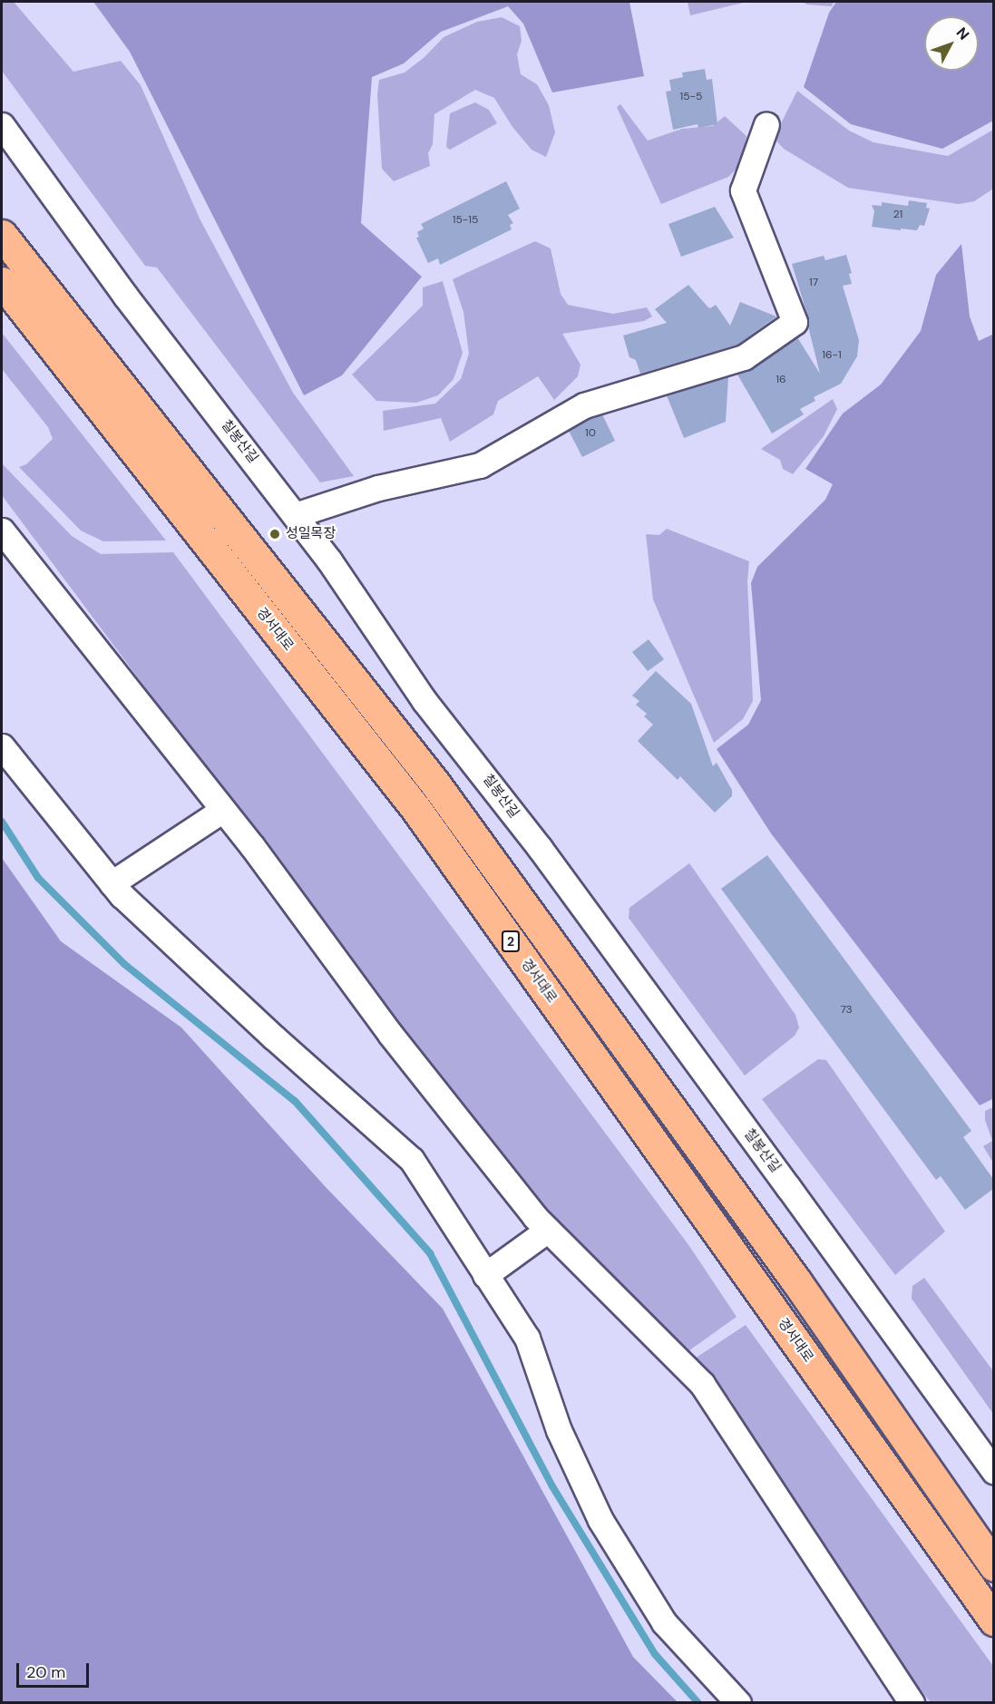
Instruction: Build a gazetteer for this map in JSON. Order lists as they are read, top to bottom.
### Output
{
  "streets": {
    "main road": ["경서대로", "2"],
    "street": ["칠봉산길"]
  },
  "places": ["성일목장"],
  "house_numbers": [
    "15-5",
    "21",
    "15-15",
    "17",
    "16-1",
    "16",
    "10",
    "73"
  ],
  "scale_bar": "20 m",
  "north": "top right"
}
